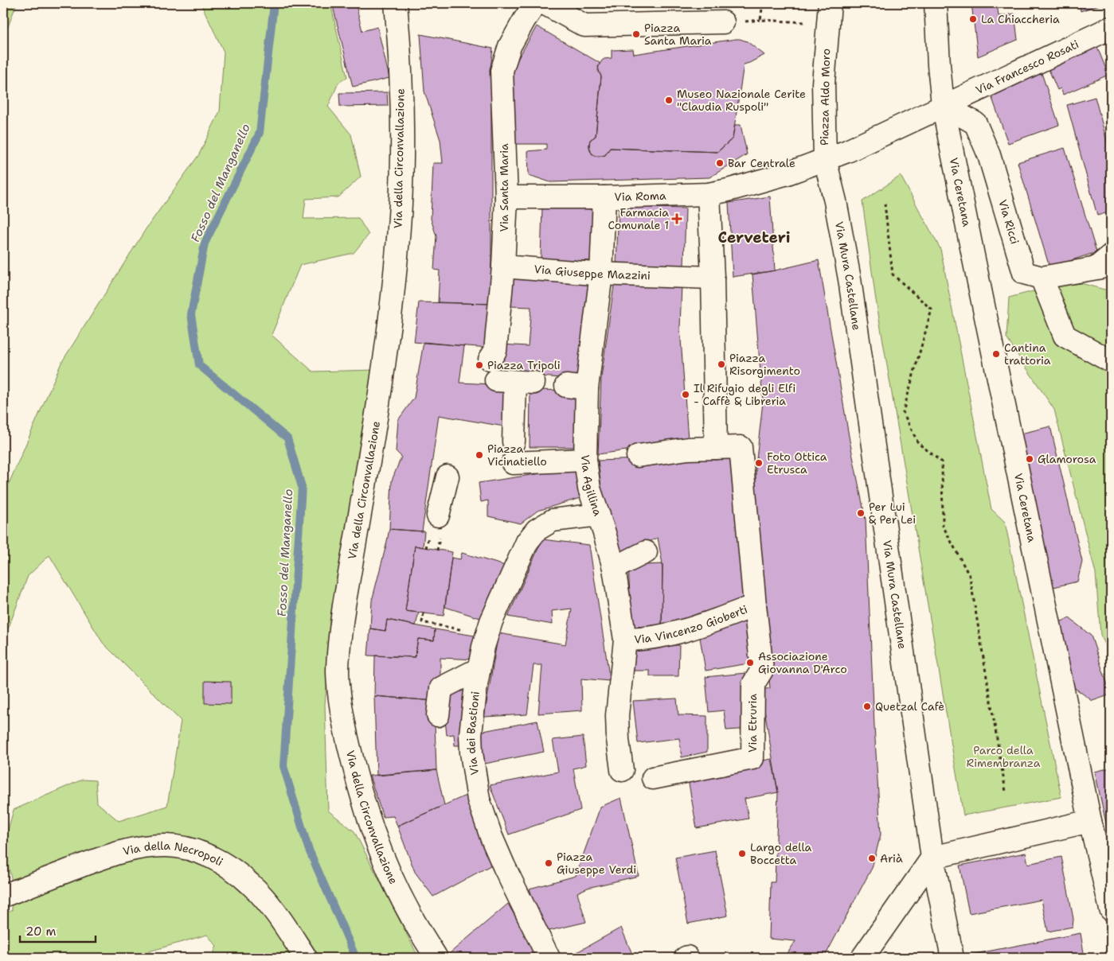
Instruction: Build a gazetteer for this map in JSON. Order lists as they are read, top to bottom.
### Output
{
  "streets": {
    "street": [
      "Via Francesco Rosati",
      "Piazza Aldo Moro",
      "Via della Circonvallazione",
      "Via Santa Maria",
      "Via Ceretana",
      "Via Roma",
      "Via Ricci",
      "Via Giuseppe Mazzini",
      "Via Mura Castellane",
      "Via Agillina",
      "Via Vincenzo Gioberti",
      "Via Etruria",
      "Via dei Bastioni",
      "Via della Necropoli"
    ]
  },
  "crossings": [
    ["Via Francesco Rosati", "Via Ceretana"],
    ["Via Francesco Rosati", "Via Ricci"],
    ["Piazza Aldo Moro", "Via Roma"],
    ["Piazza Aldo Moro", "Via Mura Castellane"],
    ["Via Santa Maria", "Via Roma"],
    ["Via Santa Maria", "Via Giuseppe Mazzini"],
    ["Via Ceretana", "Via Ricci"],
    ["Via Roma", "Via Agillina"],
    ["Via Giuseppe Mazzini", "Via Agillina"],
    ["Via Agillina", "Via Vincenzo Gioberti"],
    ["Via Agillina", "Via dei Bastioni"],
    ["Via Vincenzo Gioberti", "Via Etruria"]
  ],
  "districts": ["Cerveteri"],
  "water": ["Fosso del Manganello"],
  "parks": ["Parco della Rimembranza"],
  "places": {
    "other": [
      "La Chiaccheria",
      "Piazza Santa Maria",
      "Museo Nazionale Cerite \"Claudia Ruspoli\"",
      "Bar Centrale",
      "Cantina trattoria",
      "Piazza Risorgimento",
      "Piazza Tripoli",
      "Il Rifugio degli Elfi - Caffè & Libreria",
      "Piazza Vicinatiello",
      "Glamorosa",
      "Foto Ottica Etrusca",
      "Per Lui & Per Lei",
      "Associazione Giovanna D'Arco",
      "Quetzal Cafè",
      "Largo della Boccetta",
      "Arià",
      "Piazza Giuseppe Verdi"
    ],
    "health": ["Farmacia Comunale 1"]
  },
  "scale_bar": "20 m"
}
